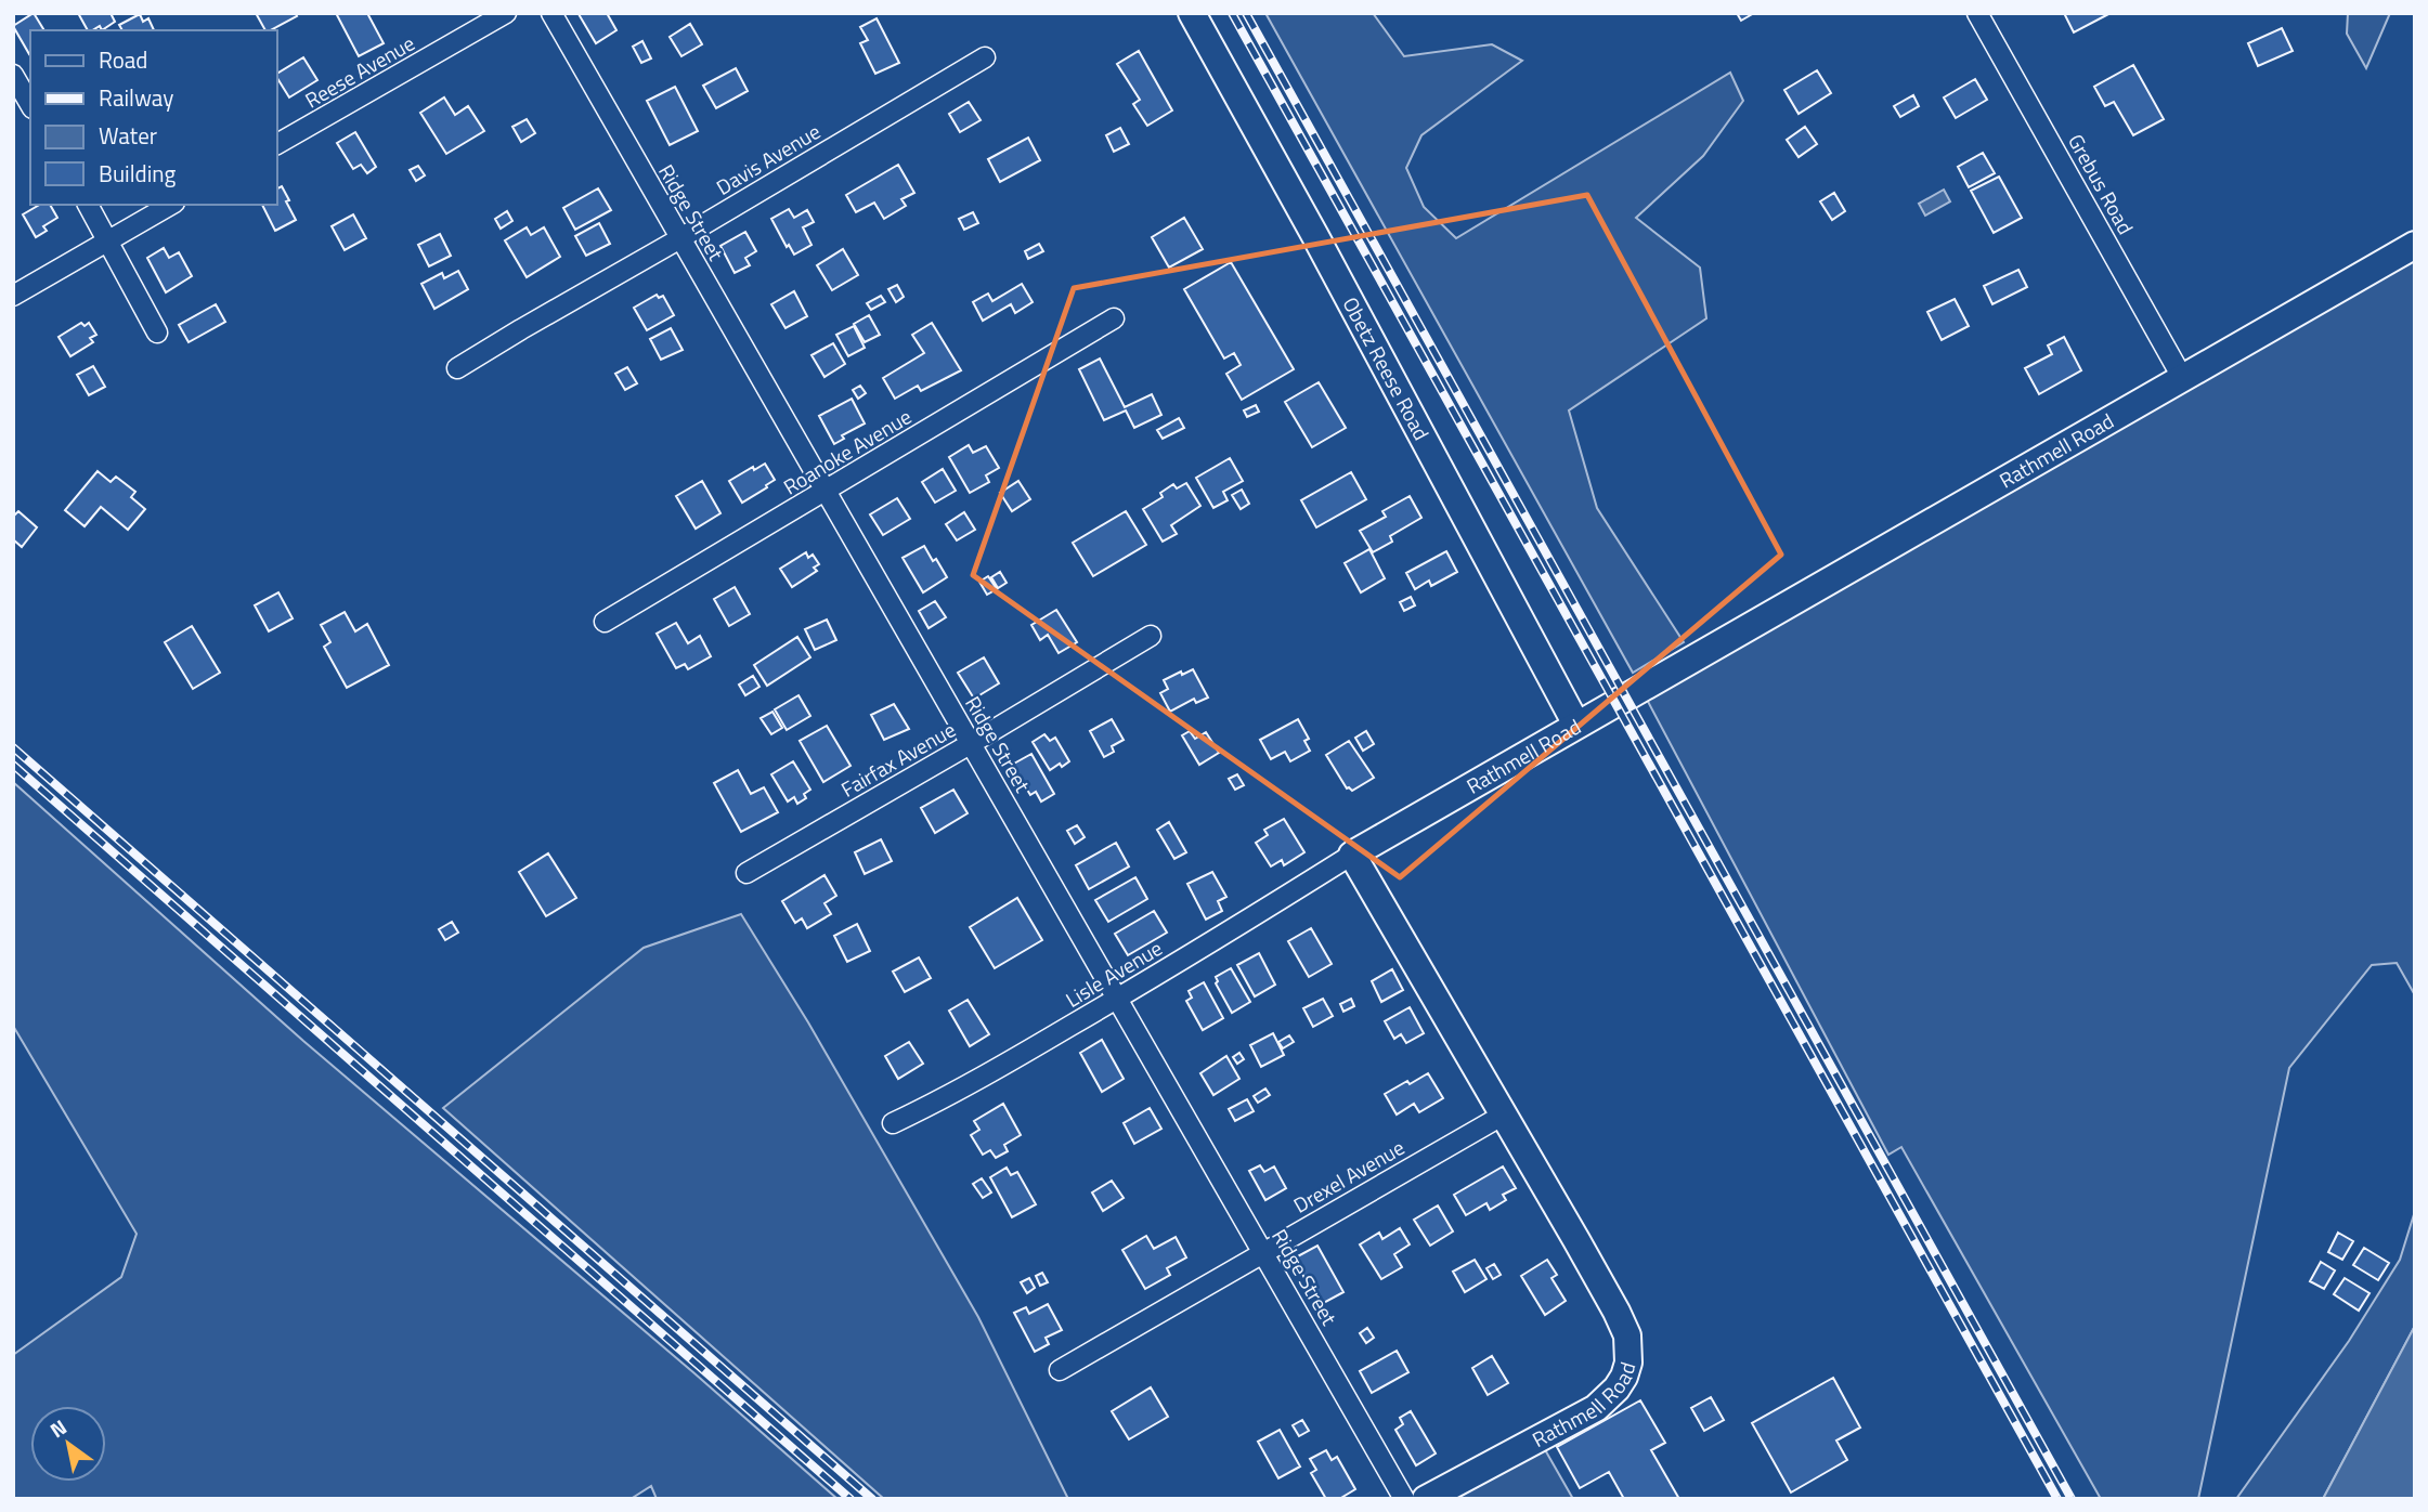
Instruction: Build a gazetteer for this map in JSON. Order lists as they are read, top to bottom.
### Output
{
  "streets": {
    "street": [
      "Reese Avenue",
      "Davis Avenue",
      "Grebus Road",
      "Ridge Street",
      "Obetz Reese Road",
      "Roanoke Avenue",
      "Rathmell Road",
      "Fairfax Avenue",
      "Lisle Avenue",
      "Drexel Avenue"
    ]
  },
  "crossings": [
    ["Davis Avenue", "Ridge Street"],
    ["Grebus Road", "Rathmell Road"],
    ["Ridge Street", "Roanoke Avenue"],
    ["Ridge Street", "Fairfax Avenue"],
    ["Ridge Street", "Lisle Avenue"],
    ["Ridge Street", "Drexel Avenue"],
    ["Obetz Reese Road", "Rathmell Road"],
    ["Rathmell Road", "Lisle Avenue"],
    ["Rathmell Road", "Drexel Avenue"]
  ],
  "legend": [
    "Road",
    "Railway",
    "Water",
    "Building"
  ],
  "north": "top left"
}
